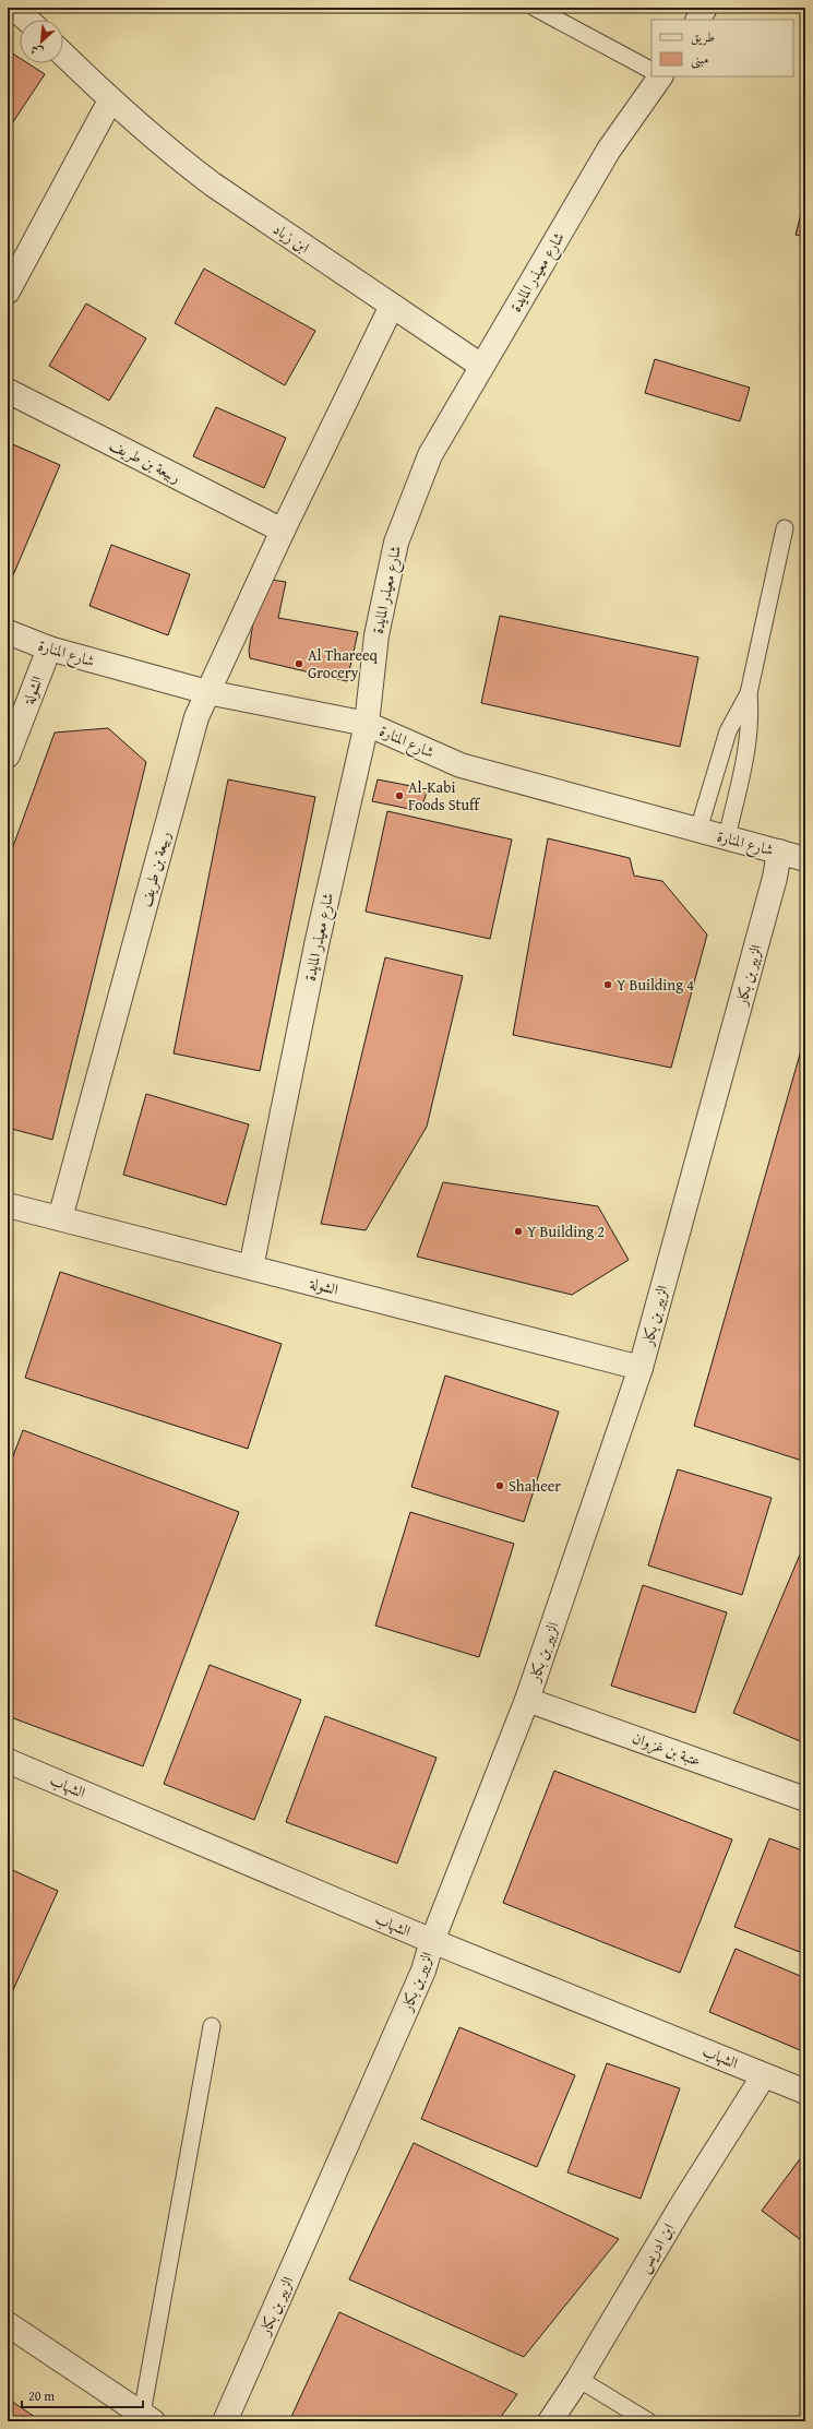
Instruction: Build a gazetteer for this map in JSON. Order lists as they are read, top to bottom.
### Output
{
  "streets": {
    "street": [
      "ابن زياد",
      "شارع معيذر المايدة",
      "ربيعة بن طريف",
      "شارع المنارة",
      "الشولة",
      "الزبير بن بكار",
      "عتبة بن غزوان",
      "الشهاب",
      "ابن ادريس"
    ]
  },
  "crossings": [
    ["ابن زياد", "شارع معيذر المايدة"],
    ["ابن زياد", "ربيعة بن طريف"],
    ["شارع معيذر المايدة", "شارع المنارة"],
    ["شارع معيذر المايدة", "الشولة"],
    ["ربيعة بن طريف", "شارع المنارة"],
    ["ربيعة بن طريف", "الشولة"],
    ["شارع المنارة", "الشولة"],
    ["شارع المنارة", "الزبير بن بكار"],
    ["الشولة", "الزبير بن بكار"],
    ["الزبير بن بكار", "عتبة بن غزوان"],
    ["الزبير بن بكار", "الشهاب"],
    ["الشهاب", "ابن ادريس"]
  ],
  "places": [
    "Al Thareeq Grocery",
    "Al-Kabi Foods Stuff",
    "Y Building 4",
    "Y Building 2",
    "Shaheer"
  ],
  "legend": ["طريق", "مبنى"],
  "scale_bar": "20 m",
  "north": "bottom left"
}
